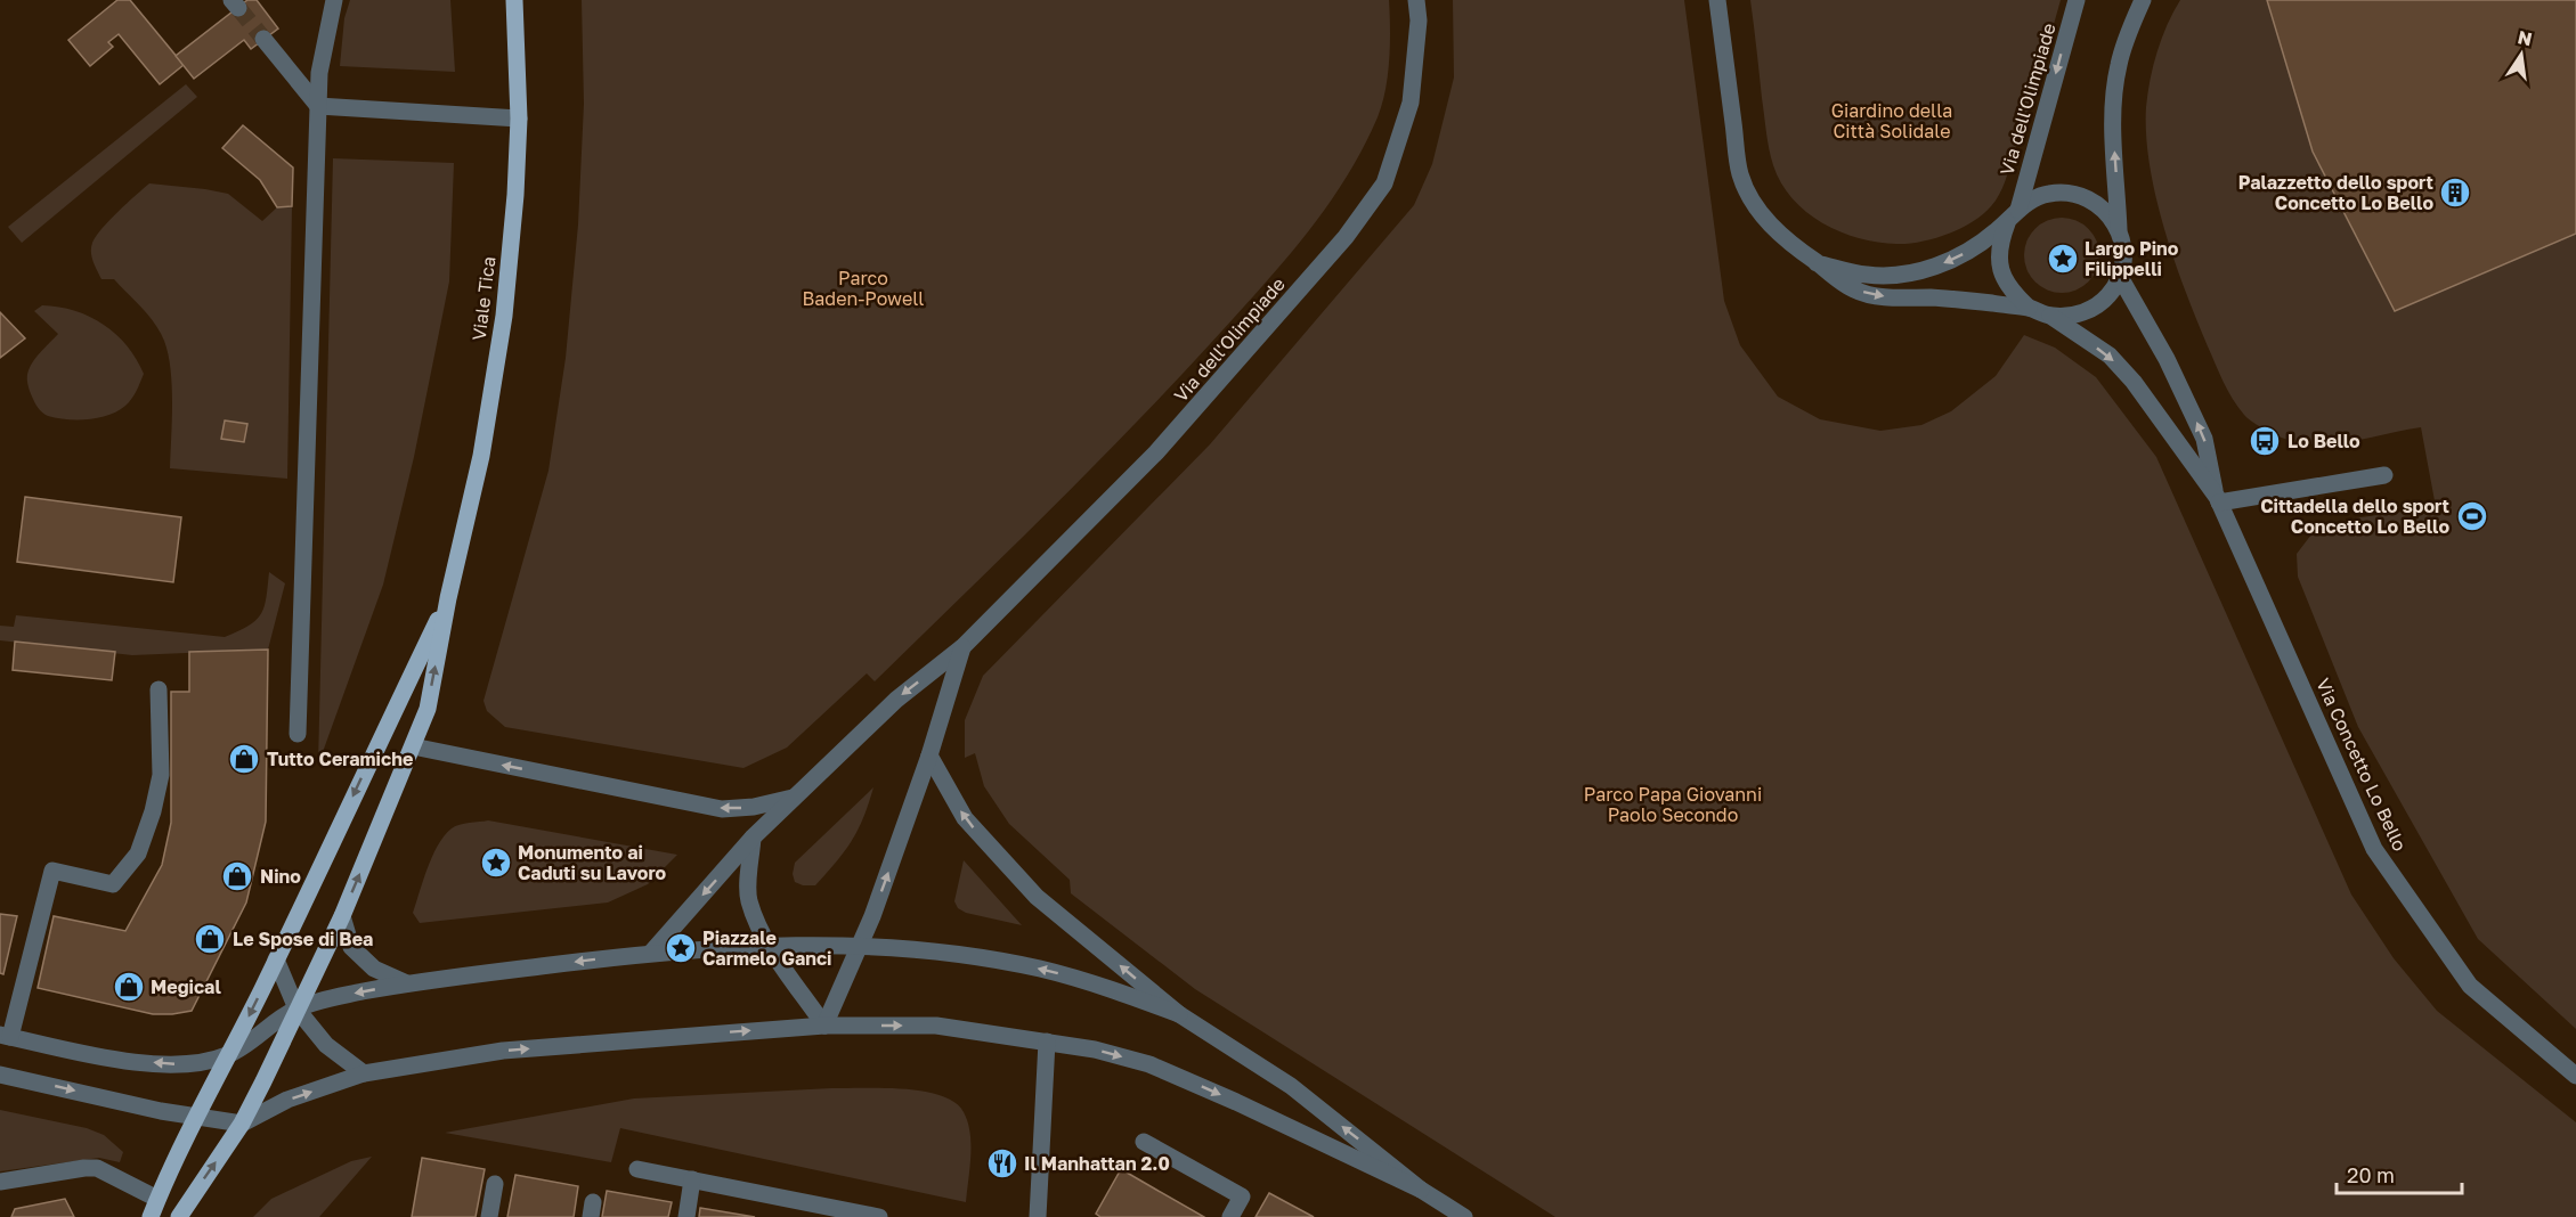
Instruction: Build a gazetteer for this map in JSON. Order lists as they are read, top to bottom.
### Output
{
  "streets": {
    "main road": ["Viale Tica"],
    "street": ["Via dell'Olimpiade", "Via Concetto Lo Bello"]
  },
  "parks": ["Giardino della Città Solidale", "Parco Baden-Powell", "Parco Papa Giovanni Paolo Secondo"],
  "places": {
    "building": ["Palazzetto dello sport Concetto Lo Bello"],
    "place": ["Largo Pino Filippelli", "Monumento ai Caduti su Lavoro", "Piazzale Carmelo Ganci"],
    "bus stop": ["Lo Bello"],
    "sports": ["Cittadella dello sport Concetto Lo Bello"],
    "shop": [
      "Tutto Ceramiche",
      "Nino",
      "Le Spose di Bea",
      "Megical"
    ],
    "restaurant": ["Il Manhattan 2.0"]
  },
  "scale_bar": "20 m",
  "north": "top"
}
